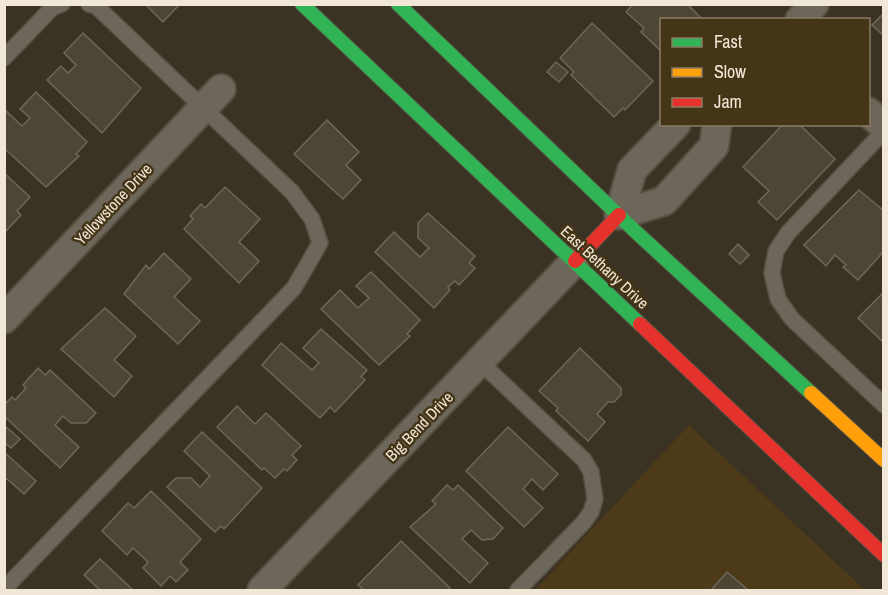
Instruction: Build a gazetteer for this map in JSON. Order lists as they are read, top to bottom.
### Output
{
  "streets": {
    "main road": ["East Bethany Drive"],
    "street": ["Yellowstone Drive", "Big Bend Drive"]
  },
  "crossings": [
    ["East Bethany Drive", "Big Bend Drive"]
  ],
  "legend": ["Fast", "Slow", "Jam"]
}
